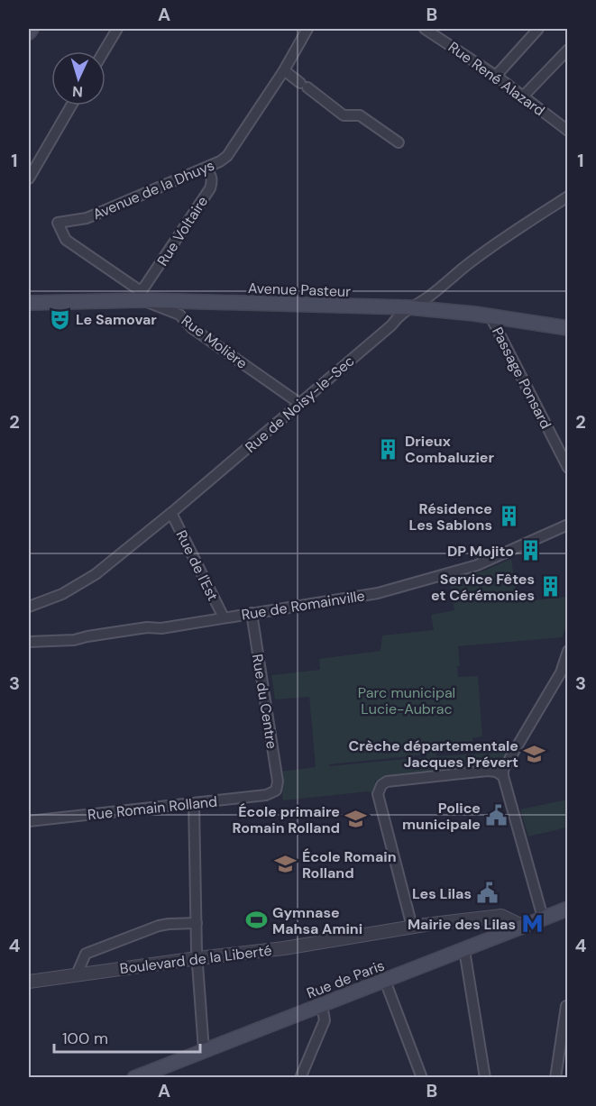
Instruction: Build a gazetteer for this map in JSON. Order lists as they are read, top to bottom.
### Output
{
  "streets": {
    "main road": ["Avenue Pasteur", "Rue de Paris"],
    "street": [
      "Rue René Alazard",
      "Avenue de la Dhuys",
      "Rue Voltaire",
      "Rue Molière",
      "Passage Ponsard",
      "Rue de Noisy-le-Sec",
      "Rue de l'Est",
      "Rue de Romainville",
      "Rue du Centre",
      "Rue Romain Rolland",
      "Boulevard de la Liberté"
    ]
  },
  "crossings": [
    ["Avenue de la Dhuys", "Rue Voltaire"],
    ["Avenue de la Dhuys", "Rue Molière"],
    ["Rue Voltaire", "Avenue Pasteur"],
    ["Rue Voltaire", "Rue Molière"],
    ["Avenue Pasteur", "Rue Molière"],
    ["Avenue Pasteur", "Passage Ponsard"],
    ["Avenue Pasteur", "Rue de Noisy-le-Sec"],
    ["Rue Molière", "Rue de Noisy-le-Sec"],
    ["Rue de Noisy-le-Sec", "Rue de l'Est"],
    ["Rue de l'Est", "Rue de Romainville"],
    ["Rue de Romainville", "Rue du Centre"],
    ["Rue du Centre", "Rue Romain Rolland"],
    ["Boulevard de la Liberté", "Rue de Paris"]
  ],
  "parks": ["Parc municipal Lucie-Aubrac"],
  "places": {
    "theatre": ["Le Samovar"],
    "building": [
      "Drieux Combaluzier",
      "Résidence Les Sablons",
      "DP Mojito",
      "Service Fêtes et Cérémonies"
    ],
    "school or university": ["Crèche départementale Jacques Prévert", "École primaire Romain Rolland", "École Romain Rolland"],
    "public building": ["Police municipale", "Les Lilas"],
    "sports": ["Gymnase Mahsa Amini"],
    "metro station": ["Mairie des Lilas"]
  },
  "scale_bar": "100 m",
  "north": "bottom",
  "grid": {
    "columns": ["A", "B"],
    "rows": [
      "1",
      "2",
      "3",
      "4"
    ]
  }
}
